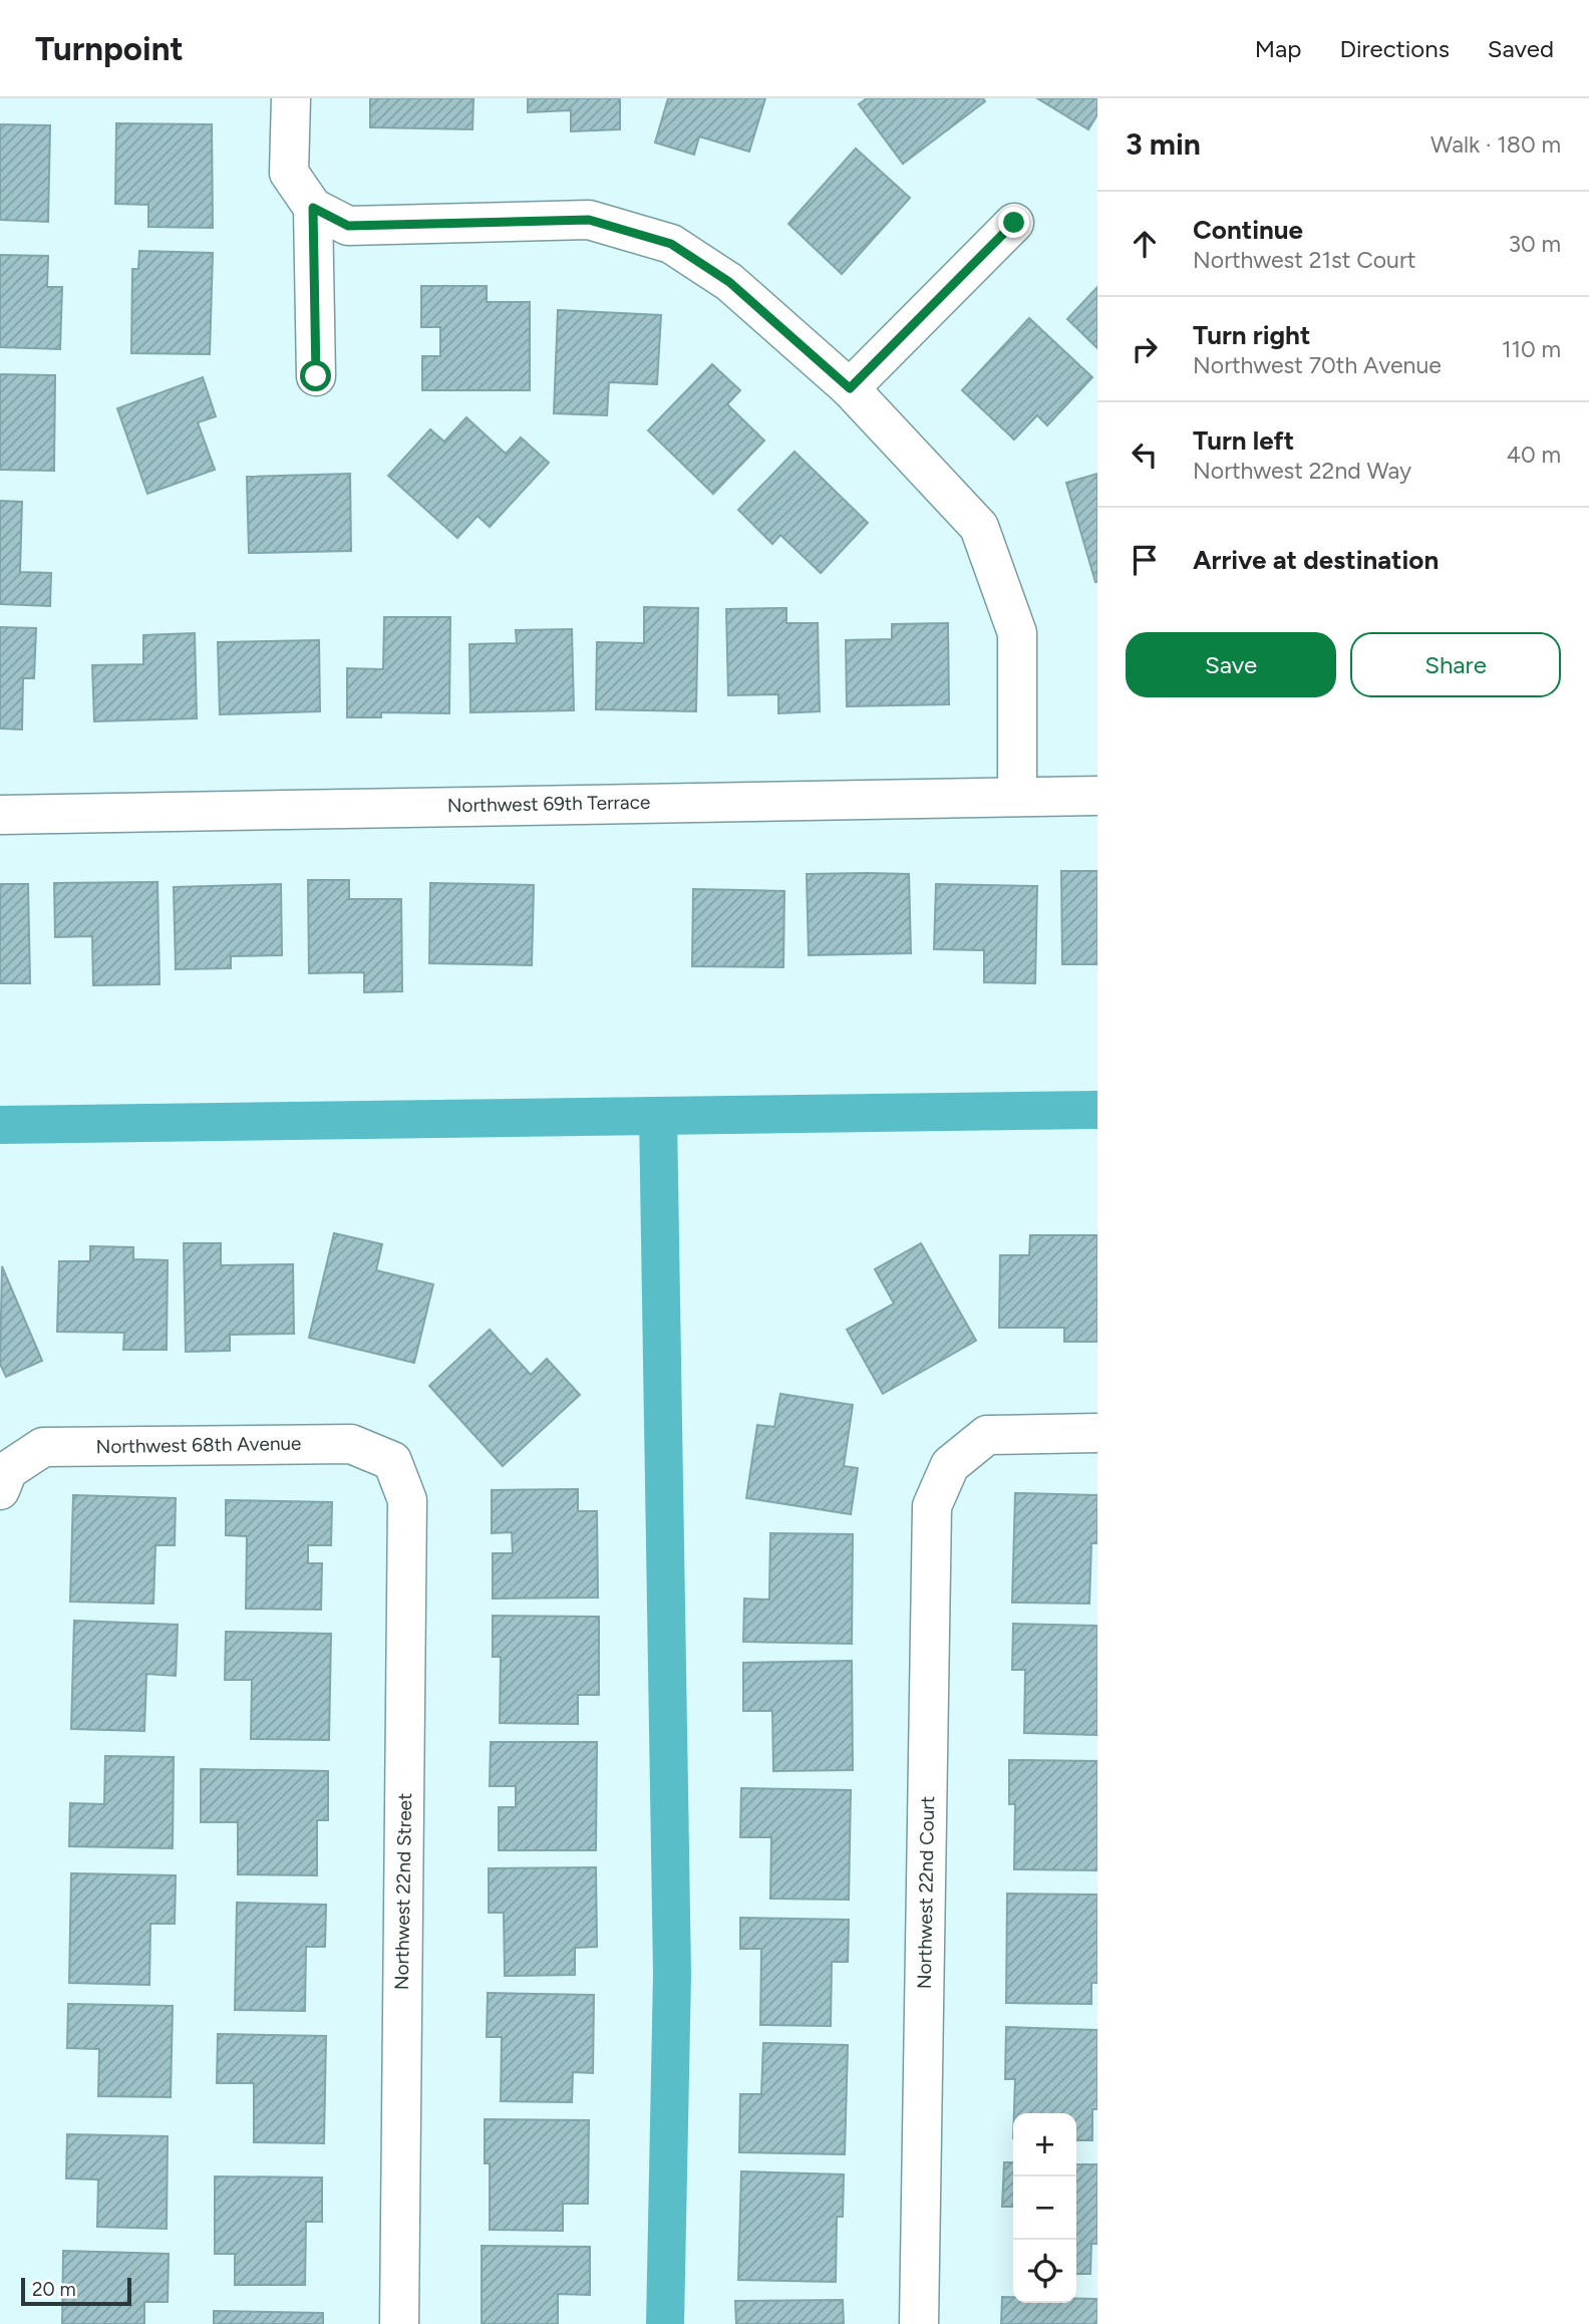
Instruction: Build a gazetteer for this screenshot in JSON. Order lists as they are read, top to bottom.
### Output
{
  "streets": {
    "street": [
      "Northwest 69th Terrace",
      "Northwest 68th Avenue",
      "Northwest 22nd Street",
      "Northwest 22nd Court"
    ]
  },
  "crossings": [
    ["Northwest 68th Avenue", "Northwest 22nd Street"]
  ],
  "scale_bar": "20 m",
  "page": {
    "header": "Turnpoint",
    "nav": ["Map", "Directions", "Saved"],
    "heading": ["3 min", "Walk · 180 m"],
    "list": [
      ["Continue", "Northwest 21st Court", "30 m"],
      ["Turn right", "Northwest 70th Avenue", "110 m"],
      ["Turn left", "Northwest 22nd Way", "40 m"],
      "Arrive at destination"
    ],
    "buttons": ["Save", "Share"],
    "map_buttons": ["+", "−"],
    "scale": "20 m"
  }
}
